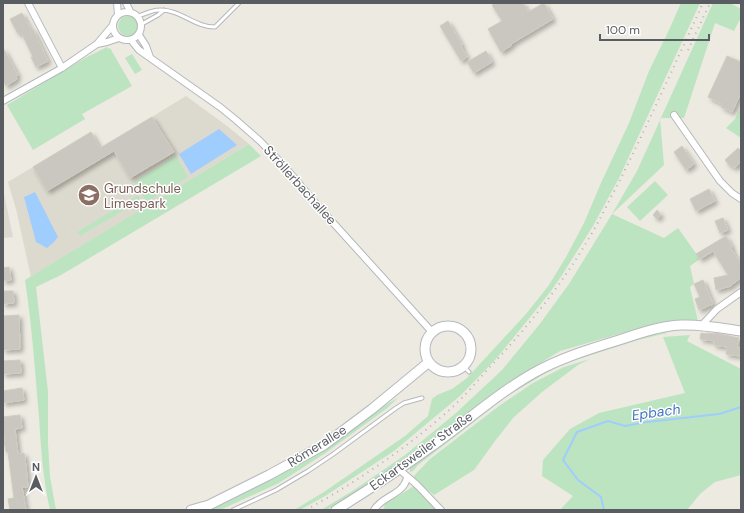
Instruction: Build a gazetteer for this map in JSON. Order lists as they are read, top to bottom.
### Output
{
  "streets": {
    "street": ["Ströllerbachallee", "Römerallee", "Eckartsweiler Straße"]
  },
  "crossings": [
    ["Ströllerbachallee", "Römerallee"]
  ],
  "water": ["Epbach"],
  "places": {
    "school or university": ["Grundschule Limespark"]
  },
  "scale_bar": "100 m",
  "north": "top"
}
